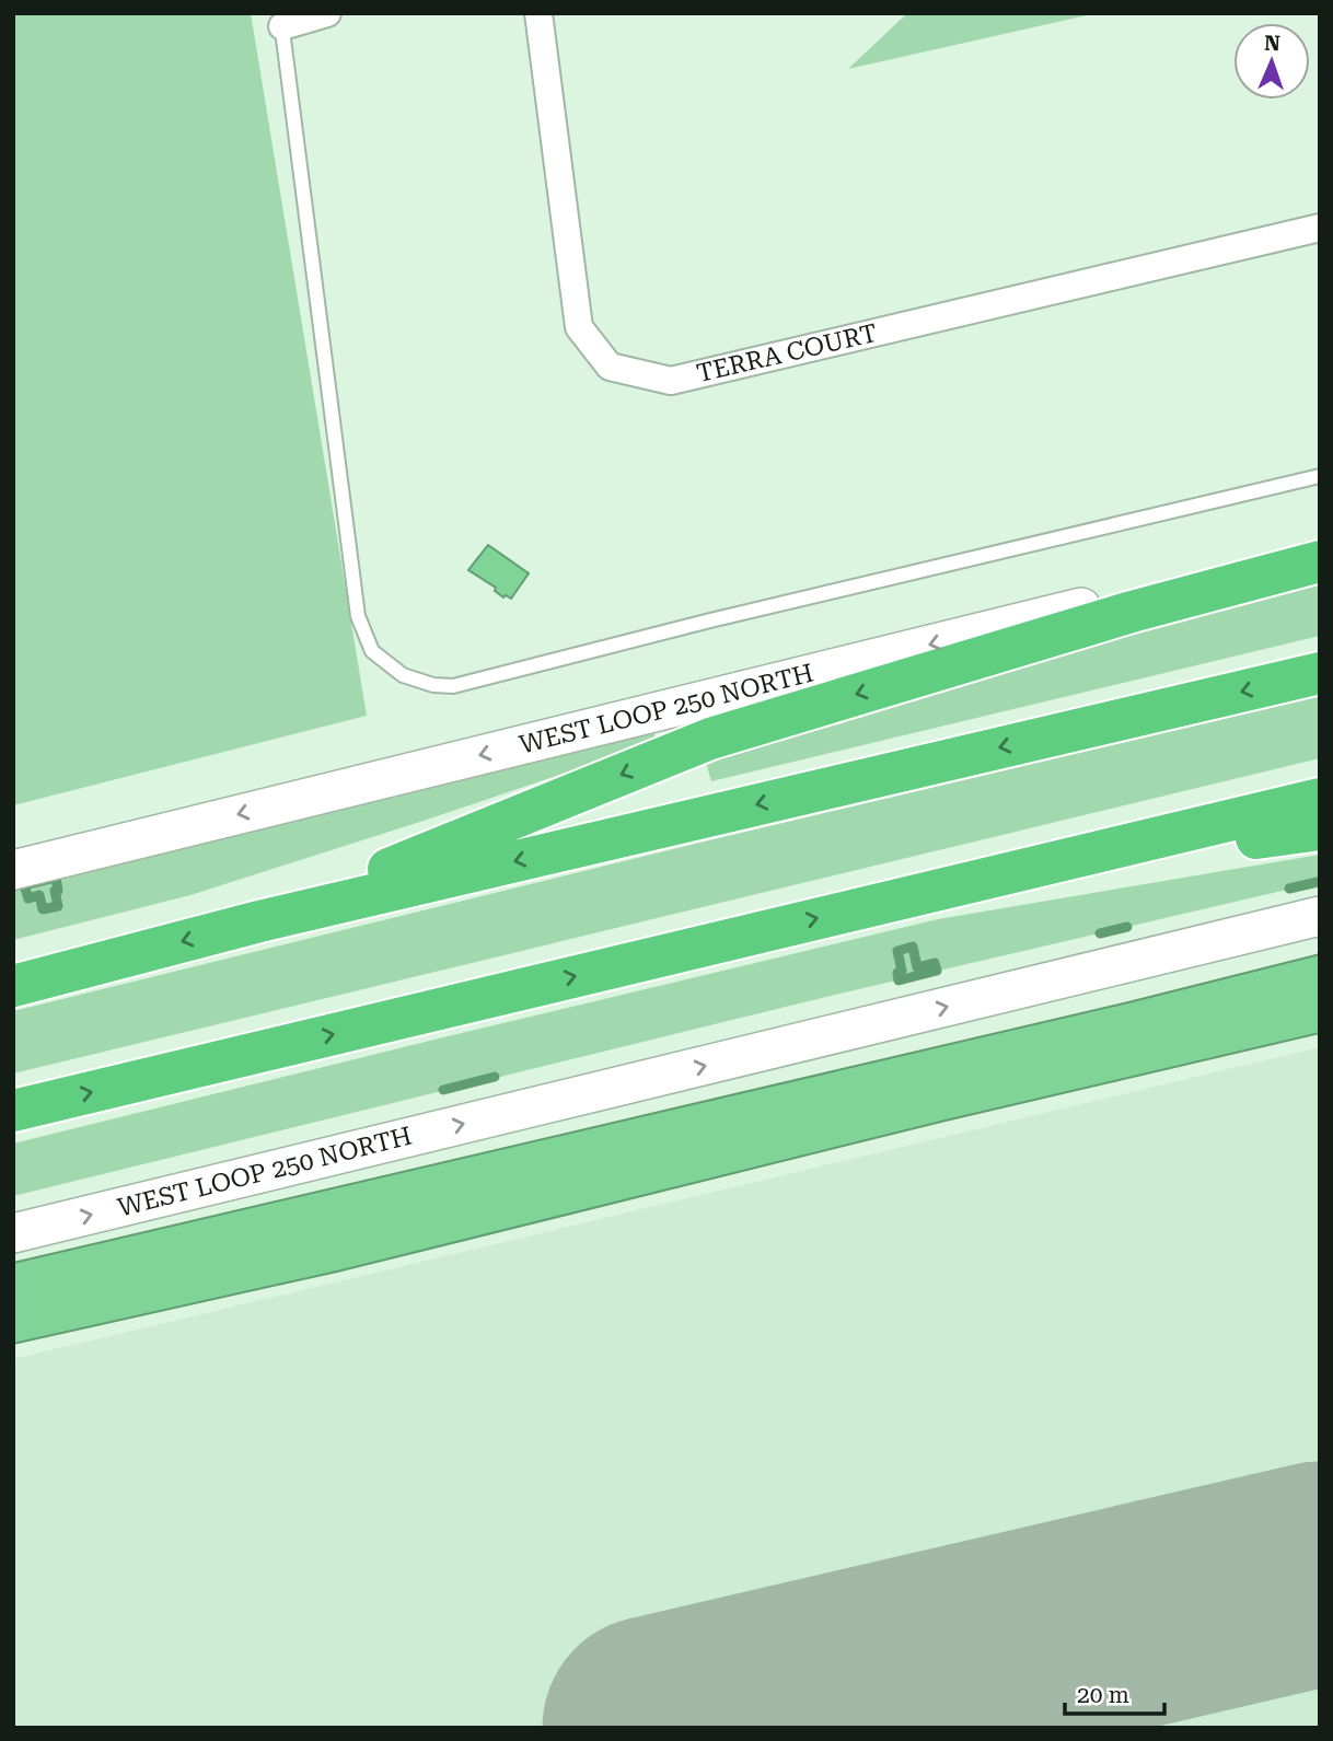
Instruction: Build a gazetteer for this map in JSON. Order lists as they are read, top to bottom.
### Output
{
  "streets": {
    "main road": ["WEST LOOP 250 NORTH"],
    "street": ["TERRA COURT"]
  },
  "scale_bar": "20 m",
  "north": "top"
}
